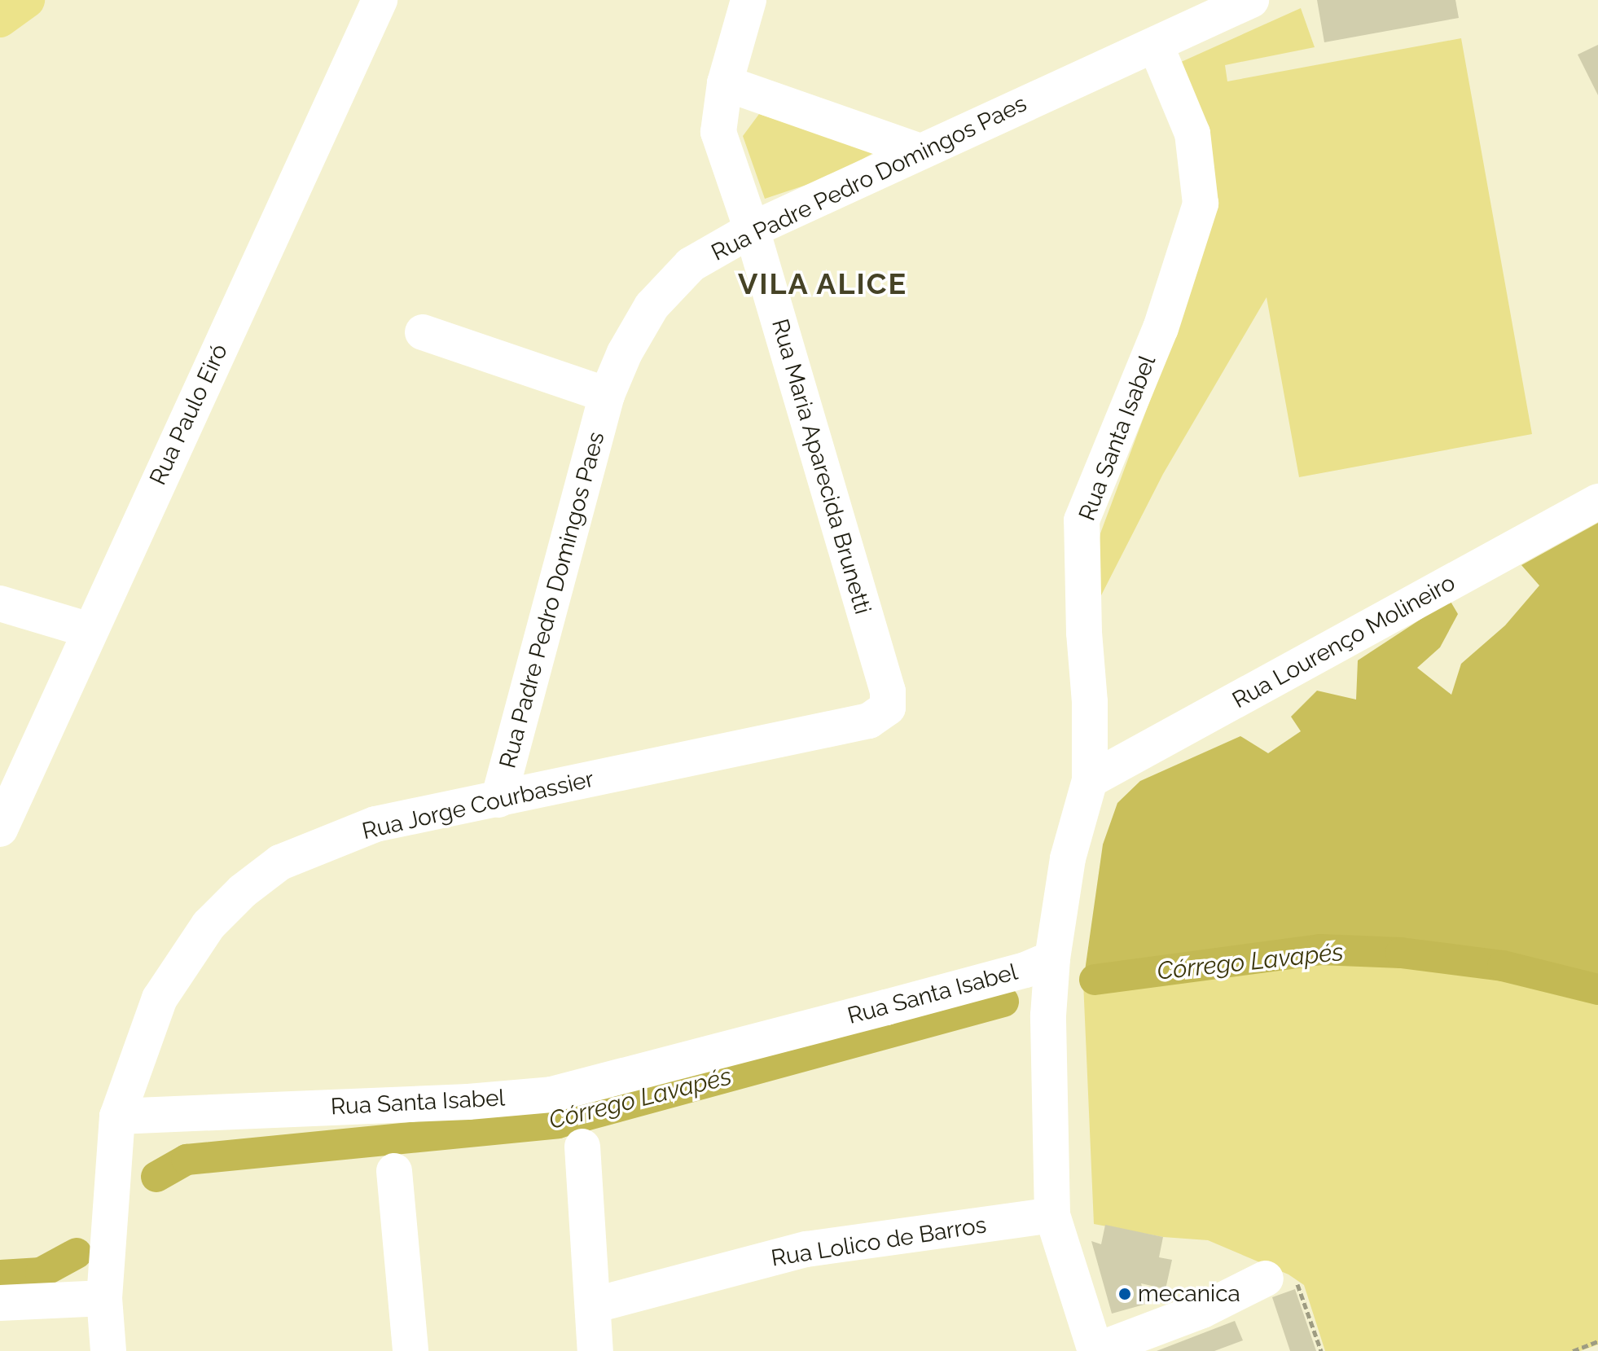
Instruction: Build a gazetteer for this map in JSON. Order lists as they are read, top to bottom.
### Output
{
  "streets": {
    "street": [
      "Rua Padre Pedro Domingos Paes",
      "Rua Paulo Eiró",
      "Rua Santa Isabel",
      "Rua Maria Aparecida Brunetti",
      "Rua Lourenço Molineiro",
      "Rua Jorge Courbassier",
      "Rua Lolico de Barros"
    ]
  },
  "crossings": [
    ["Rua Padre Pedro Domingos Paes", "Rua Santa Isabel"],
    ["Rua Padre Pedro Domingos Paes", "Rua Maria Aparecida Brunetti"],
    ["Rua Padre Pedro Domingos Paes", "Rua Jorge Courbassier"],
    ["Rua Santa Isabel", "Rua Lourenço Molineiro"],
    ["Rua Santa Isabel", "Rua Jorge Courbassier"],
    ["Rua Maria Aparecida Brunetti", "Rua Jorge Courbassier"]
  ],
  "districts": ["VILA ALICE"],
  "water": ["Córrego Lavapés"],
  "places": ["mecanica"]
}
